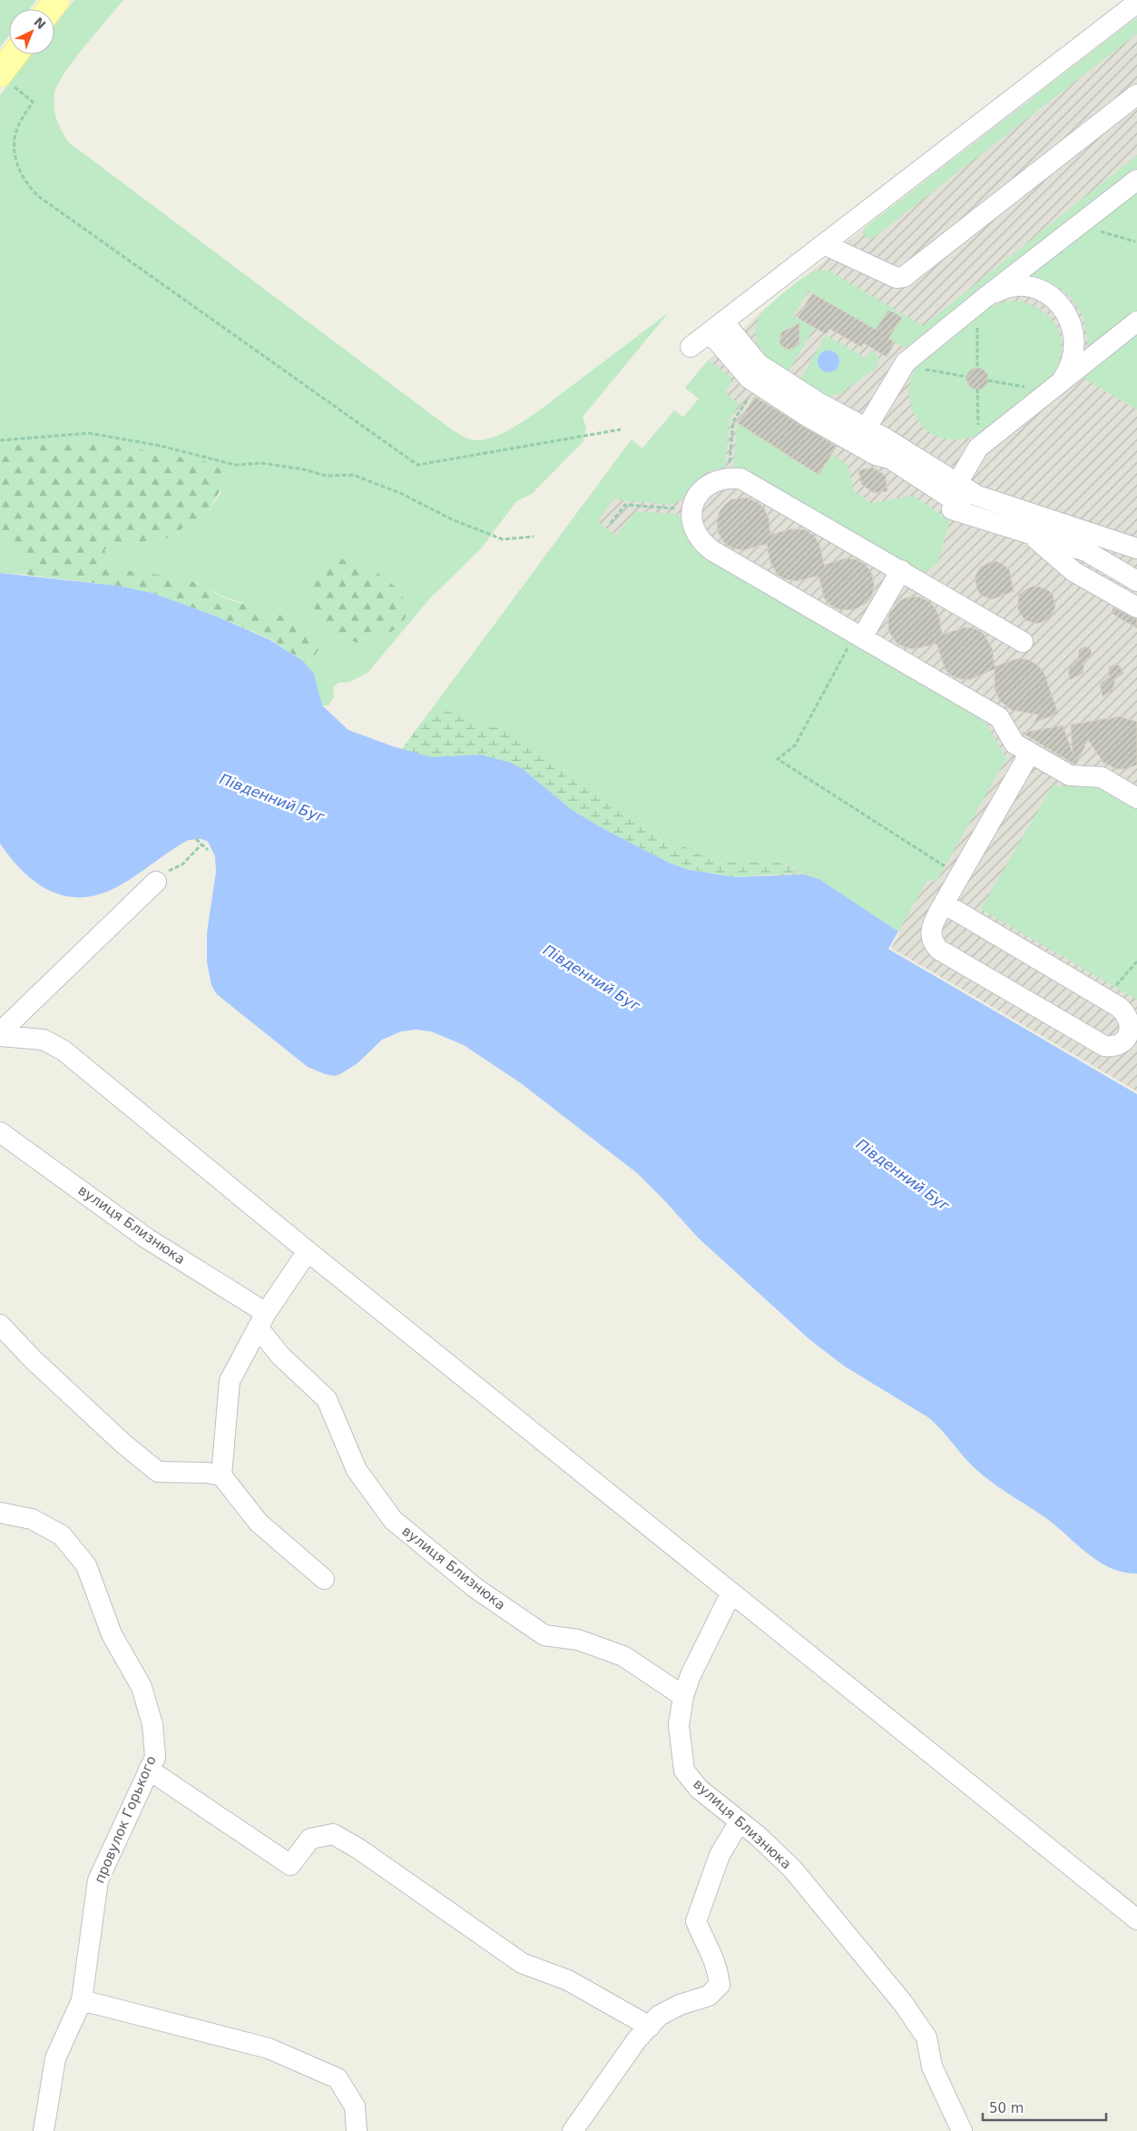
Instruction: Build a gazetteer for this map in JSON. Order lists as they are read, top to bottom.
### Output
{
  "streets": {
    "street": ["вулиця Близнюка", "провулок Горького"]
  },
  "water": ["Південний Буг"],
  "scale_bar": "50 m",
  "north": "top right"
}
